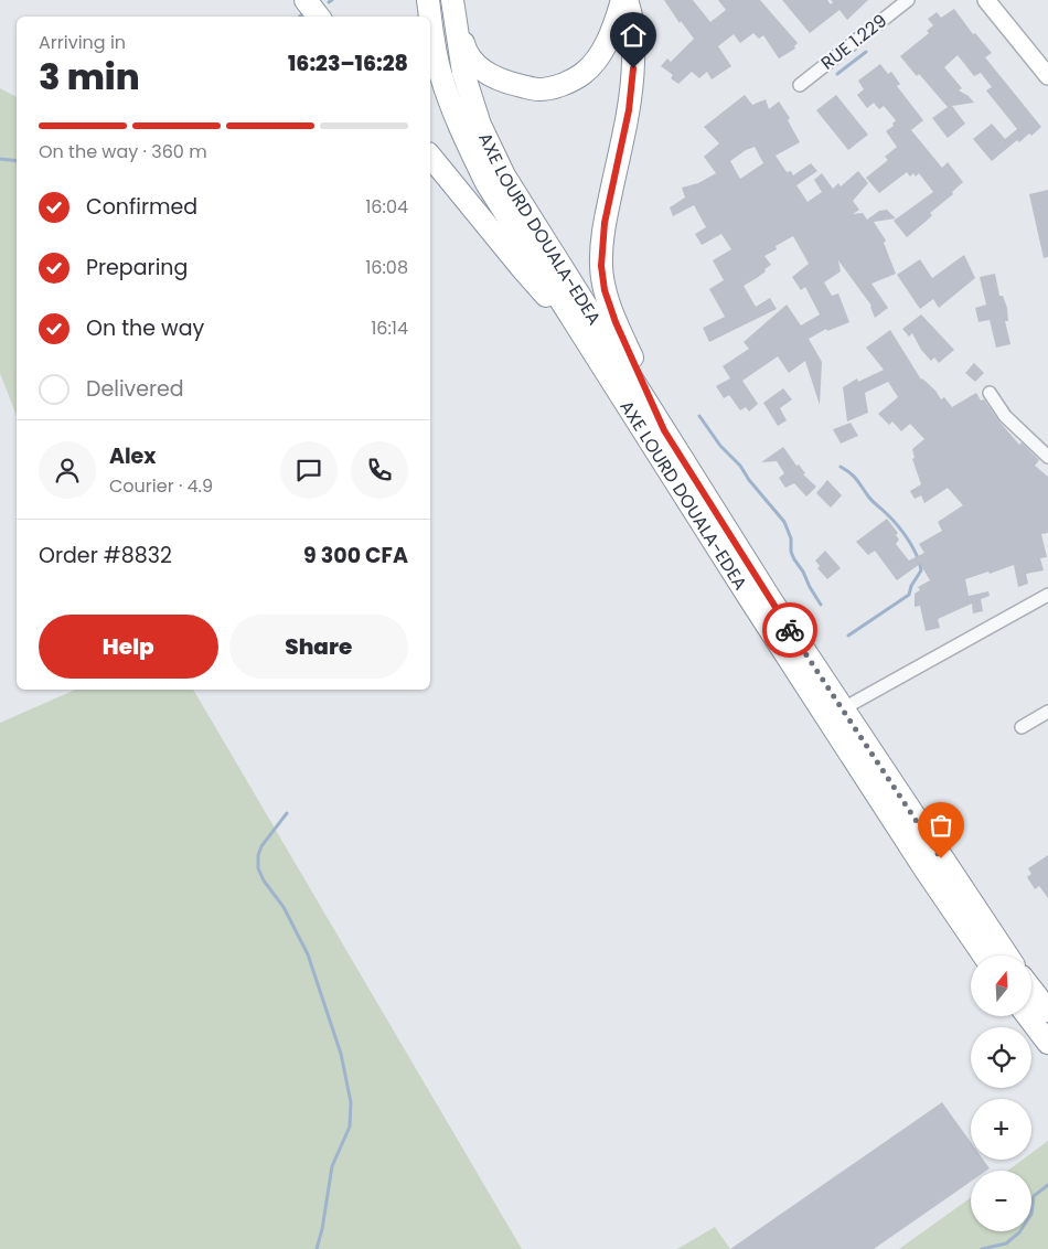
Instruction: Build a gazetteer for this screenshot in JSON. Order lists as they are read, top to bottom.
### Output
{
  "streets": {
    "highway": ["AXE LOURD DOUALA-EDEA"],
    "street": ["RUE 1.229"]
  },
  "north": "top",
  "page": {
    "heading": ["3 min", "Arriving in", "16:23–16:28"],
    "panel": [
      "Alex",
      "Courier · 4.9",
      "Order #8832",
      "9 300 CFA"
    ],
    "bar": "On the way · 360 m",
    "list": [
      ["Confirmed", "16:04"],
      ["Preparing", "16:08"],
      ["On the way", "16:14"],
      "Delivered"
    ],
    "buttons": ["Help", "Share"],
    "map_buttons": ["+", "−"]
  }
}
